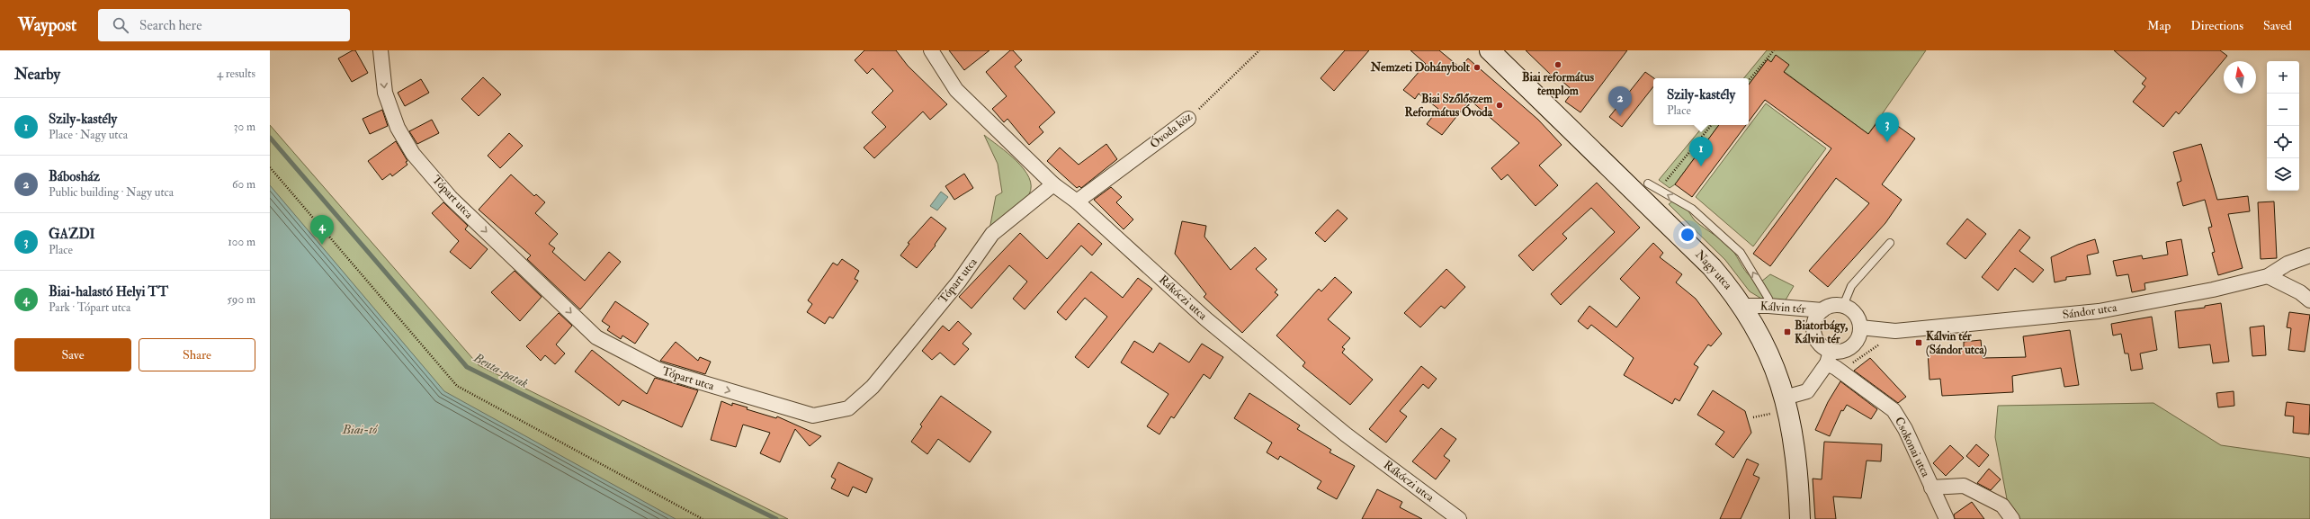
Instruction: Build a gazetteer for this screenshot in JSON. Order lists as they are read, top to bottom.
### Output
{
  "streets": {
    "main road": ["Nagy utca"],
    "street": [
      "Óvoda köz",
      "Tópart utca",
      "Rákóczi utca",
      "Kálvin tér",
      "Sándor utca",
      "Csokonai utca"
    ]
  },
  "crossings": [
    ["Óvoda köz", "Rákóczi utca"],
    ["Tópart utca", "Rákóczi utca"],
    ["Nagy utca", "Kálvin tér"],
    ["Kálvin tér", "Sándor utca"],
    ["Kálvin tér", "Csokonai utca"],
    ["Sándor utca", "Csokonai utca"]
  ],
  "water": ["Benta-patak", "Biai-tó"],
  "places": {
    "other": ["Biai református templom", "Nemzeti Dohánybolt", "Biai Szőlőszem Református Óvoda"],
    "transit": ["Biatorbágy, Kálvin tér", "Kálvin tér (Sándor utca)"]
  },
  "north": "top",
  "page": {
    "header": "Waypost",
    "search": "Search here",
    "nav": ["Map", "Directions", "Saved"],
    "heading": ["Nearby", "4 results"],
    "map_buttons": ["+", "−"],
    "popup": ["Szily-kastély", "Place"],
    "pins": [
      "2",
      "3",
      "1",
      "4"
    ],
    "list": [
      {
        "mark": "1",
        "name": "Szily-kastély",
        "note": "Place · Nagy utca",
        "value": "30 m"
      },
      {
        "mark": "2",
        "name": "Bábosház",
        "note": "Public building · Nagy utca",
        "value": "60 m"
      },
      {
        "mark": "3",
        "name": "GAZDI",
        "note": "Place",
        "value": "100 m"
      },
      {
        "mark": "4",
        "name": "Biai-halastó Helyi TT",
        "note": "Park · Tópart utca",
        "value": "590 m"
      }
    ],
    "buttons": ["Save", "Share"]
  }
}
